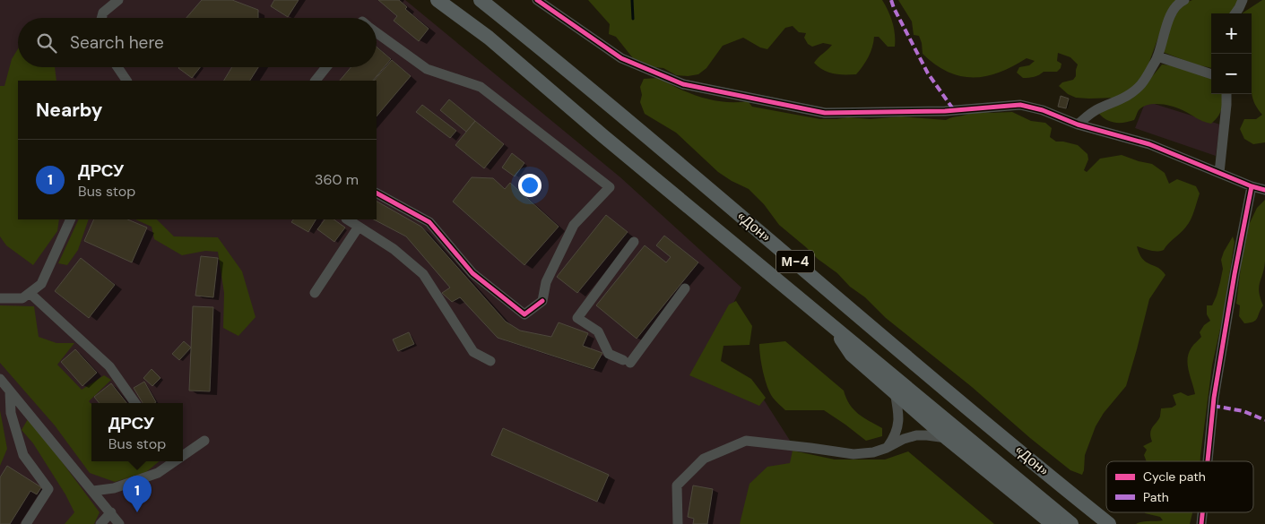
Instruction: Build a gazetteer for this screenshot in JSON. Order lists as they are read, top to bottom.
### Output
{
  "streets": {
    "highway": ["«Дон»", "М-4"]
  },
  "legend": ["Cycle path", "Path"],
  "page": {
    "map_buttons": ["+", "−"],
    "search": "Search here",
    "heading": "Nearby",
    "list": [
      {
        "mark": "1",
        "name": "ДРСУ",
        "note": "Bus stop",
        "value": "360 m"
      }
    ],
    "popup": ["ДРСУ", "Bus stop"],
    "pins": "1"
  }
}
